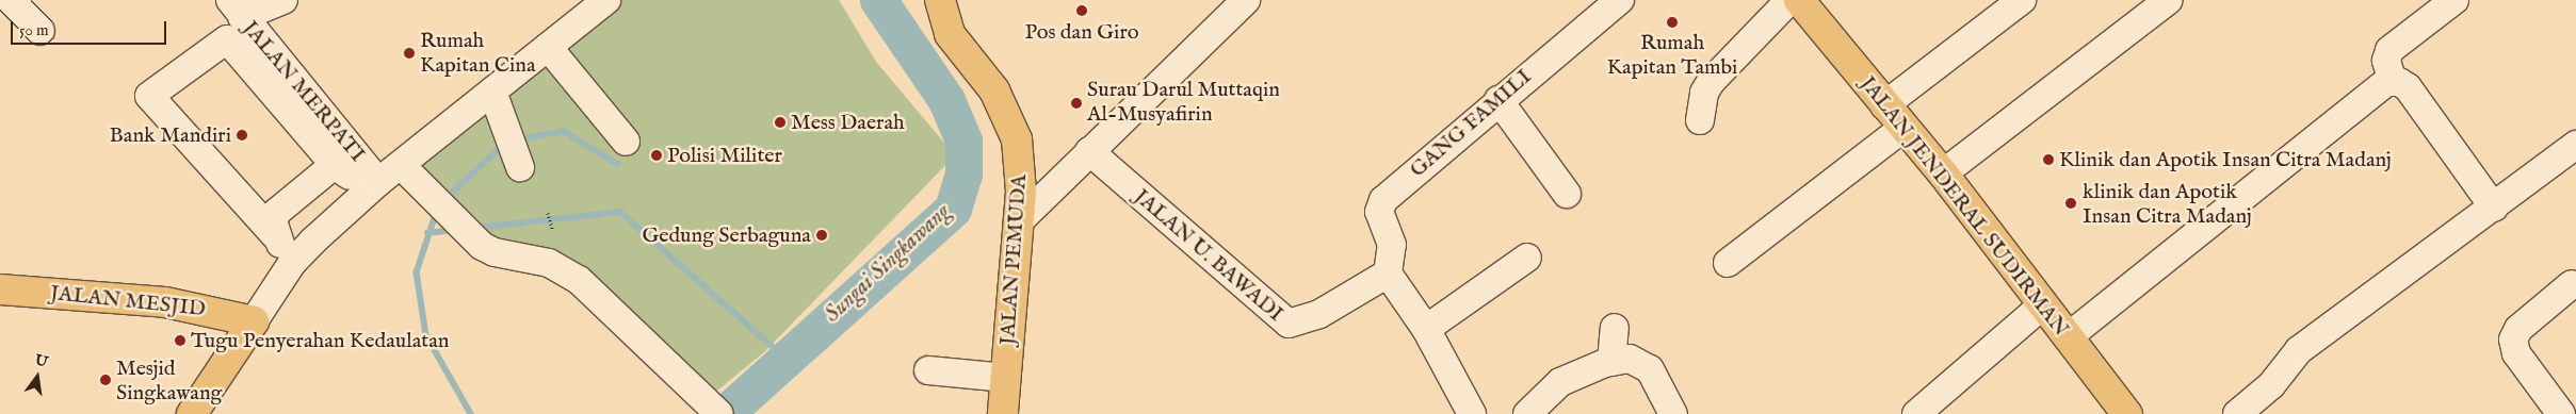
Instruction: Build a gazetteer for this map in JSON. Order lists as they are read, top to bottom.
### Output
{
  "streets": {
    "main road": ["JALAN JENDERAL SUDIRMAN", "JALAN PEMUDA", "JALAN MESJID"],
    "street": ["JALAN MERPATI", "GANG FAMILI", "JALAN U. BAWADI"]
  },
  "crossings": [
    ["GANG FAMILI", "JALAN U. BAWADI"]
  ],
  "water": ["Sungai Singkawang"],
  "places": [
    "Pos dan Giro",
    "Rumah Kapitan Tambi",
    "Rumah Kapitan Cina",
    "Surau Darul Muttaqin Al-Musyafirin",
    "Mess Daerah",
    "Bank Mandiri",
    "Polisi Militer",
    "Klinik dan Apotik Insan Citra Madanj",
    "klinik dan Apotik Insan Citra Madanj",
    "Gedung Serbaguna",
    "Tugu Penyerahan Kedaulatan",
    "Mesjid Singkawang"
  ],
  "scale_bar": "50 m",
  "north": "top"
}
